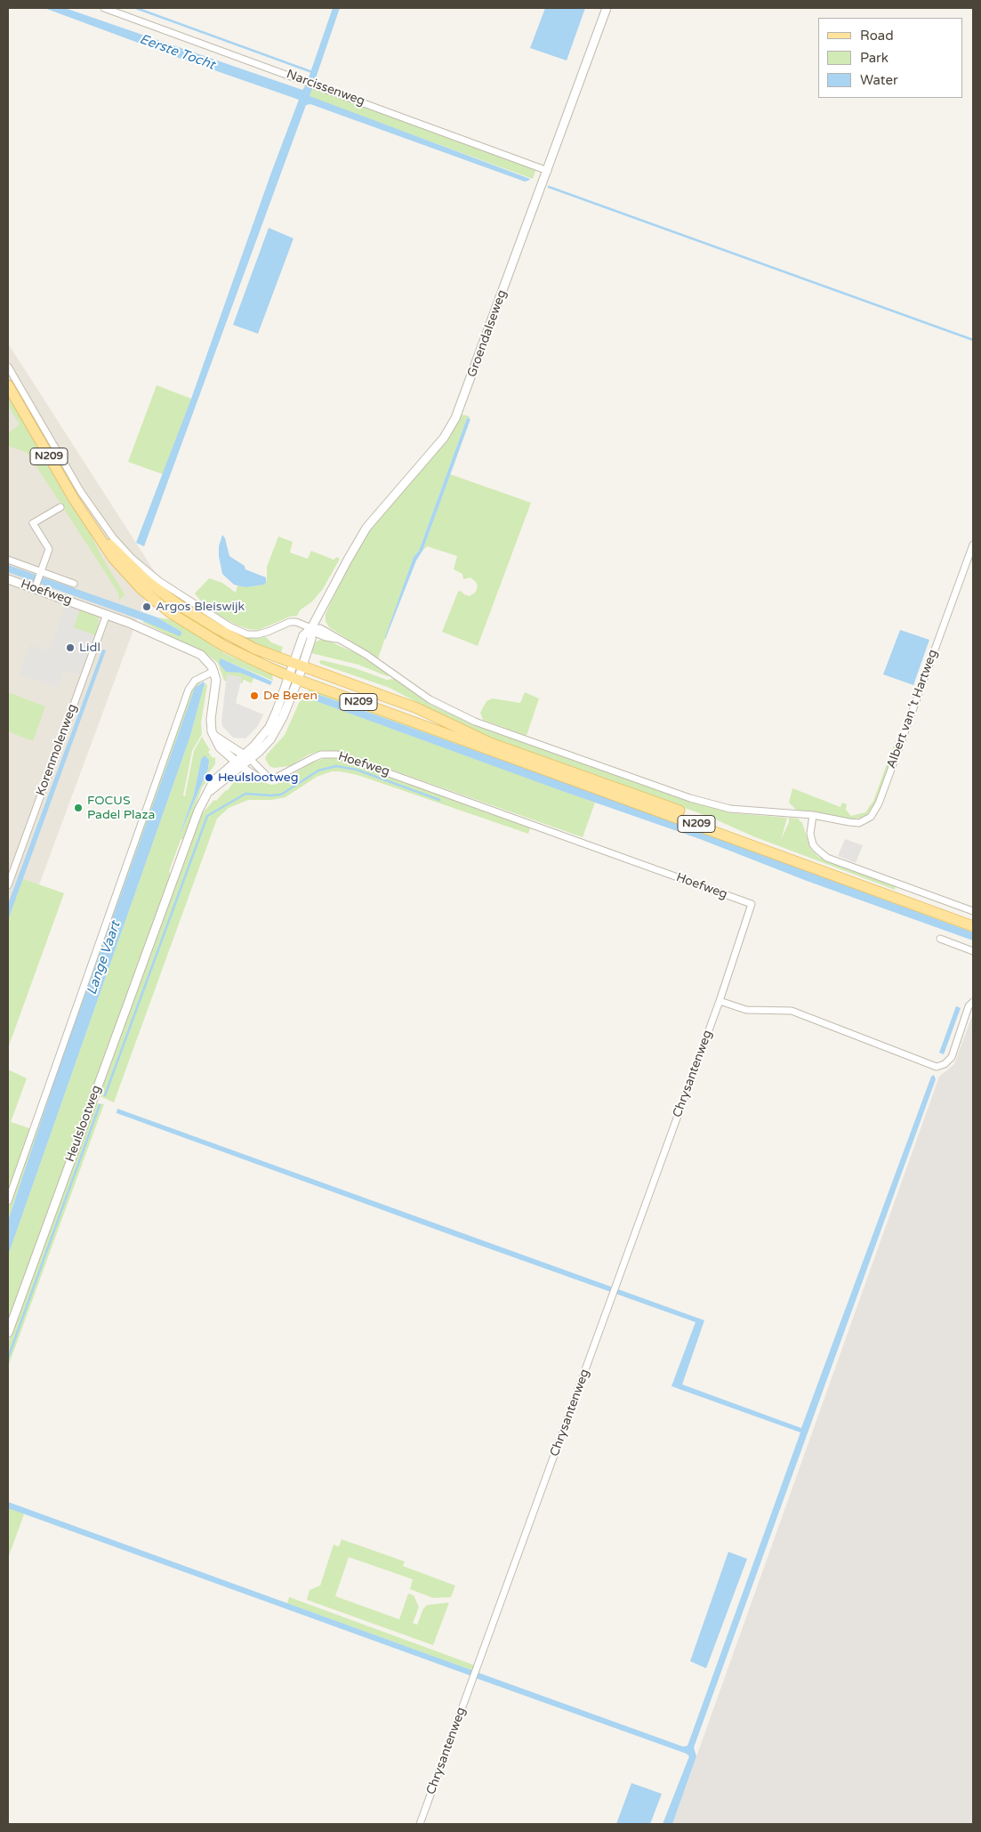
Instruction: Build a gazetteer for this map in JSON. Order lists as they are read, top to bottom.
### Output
{
  "streets": {
    "main road": ["N209"],
    "street": [
      "Narcissenweg",
      "Groendalseweg",
      "Hoefweg",
      "Albert van 't Hartweg",
      "Korenmolenweg",
      "Chrysantenweg",
      "Heulslootweg"
    ]
  },
  "crossings": [
    ["Narcissenweg", "Groendalseweg"],
    ["Groendalseweg", "N209"],
    ["Groendalseweg", "Heulslootweg"],
    ["N209", "Heulslootweg"],
    ["Hoefweg", "Korenmolenweg"],
    ["Hoefweg", "Chrysantenweg"]
  ],
  "water": ["Eerste Tocht", "Lange Vaart"],
  "places": [
    "Argos Bleiswijk",
    "Lidl",
    "De Beren",
    "Heulslootweg",
    "FOCUS Padel Plaza"
  ],
  "legend": ["Road", "Park", "Water"]
}
